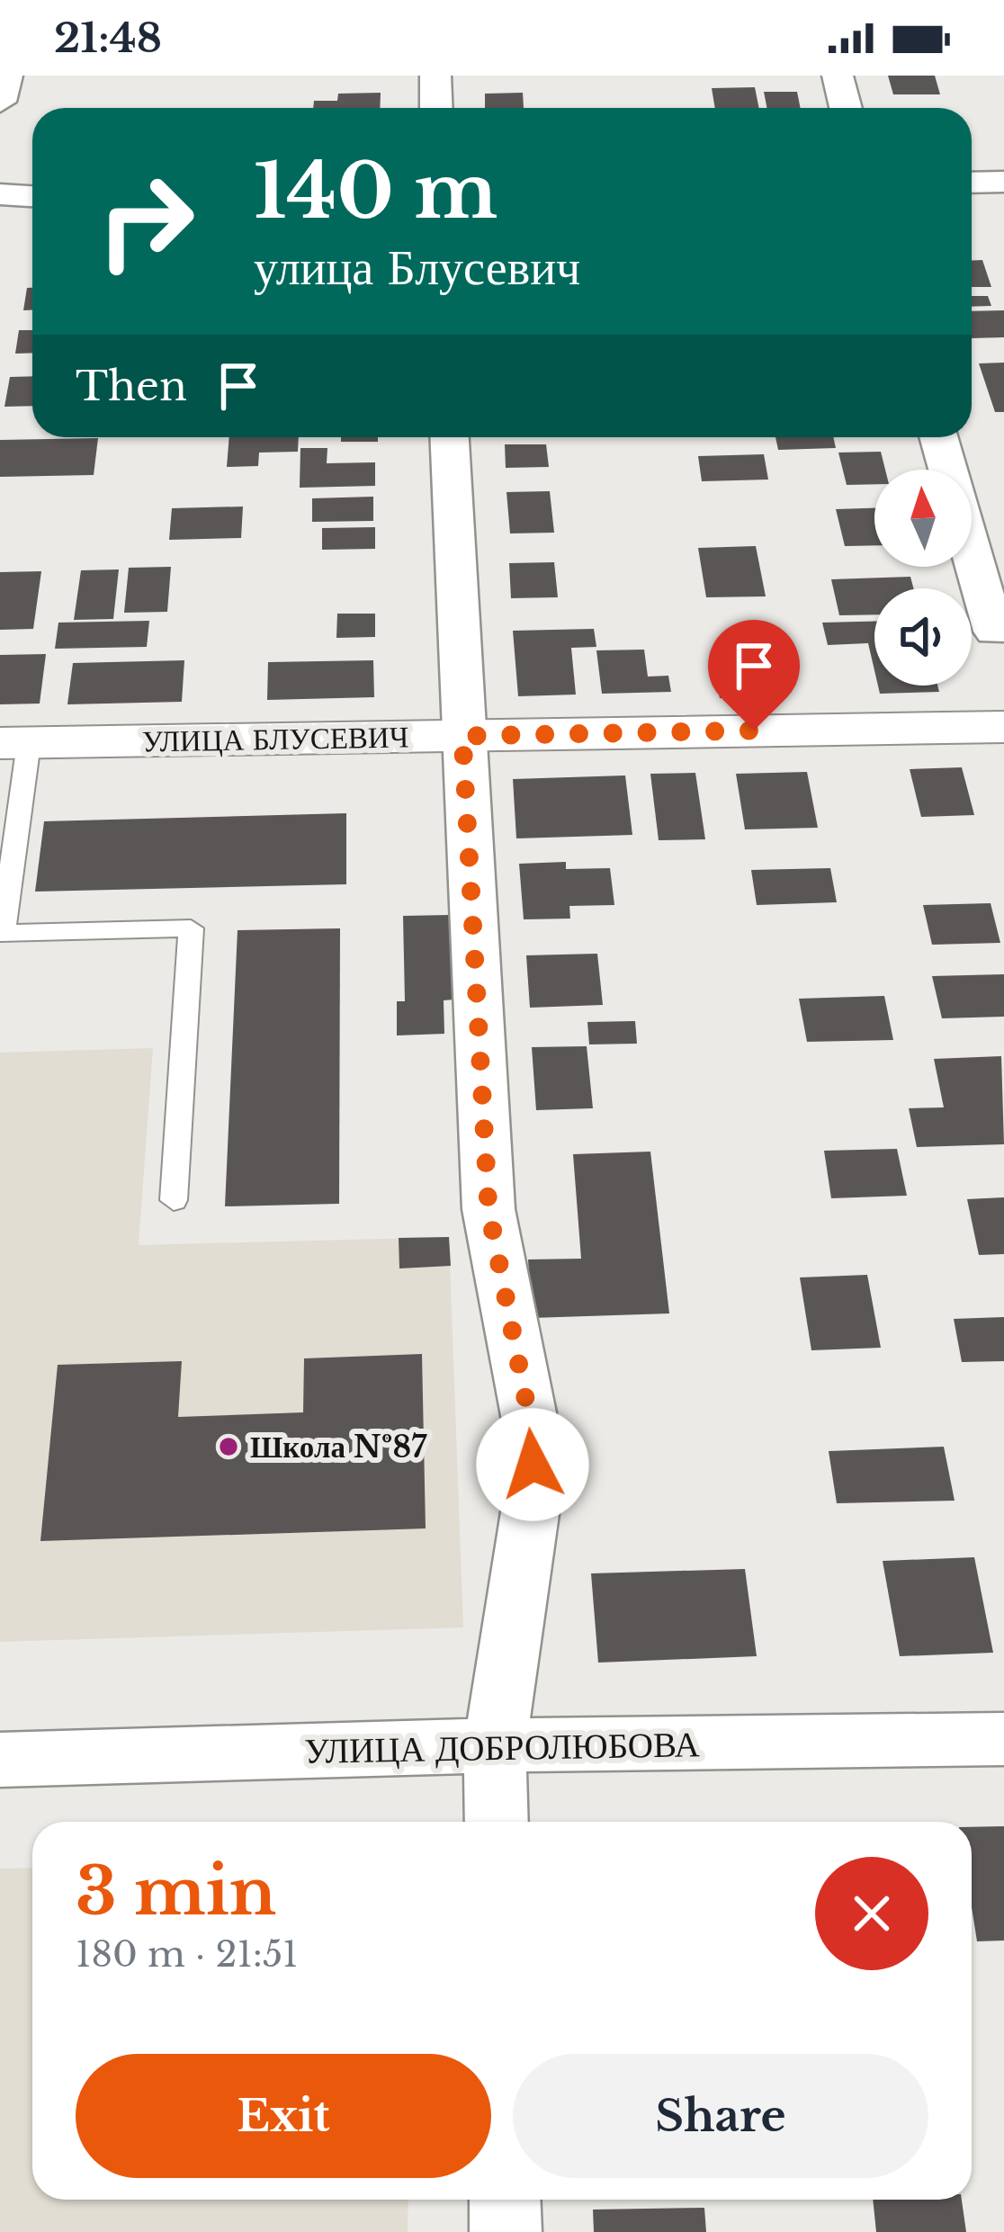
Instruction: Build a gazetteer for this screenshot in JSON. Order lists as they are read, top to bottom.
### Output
{
  "streets": {
    "main road": ["УЛИЦА БЛУСЕВИЧ"],
    "street": ["УЛИЦА ДОБРОЛЮБОВА"]
  },
  "places": ["Школа №87"],
  "north": "top",
  "page": {
    "status": "21:48",
    "turn": ["140 m", "улица Блусевич"],
    "then": "Then",
    "heading": ["3 min", "180 m · 21:51"],
    "buttons": ["Exit", "Share"]
  }
}
